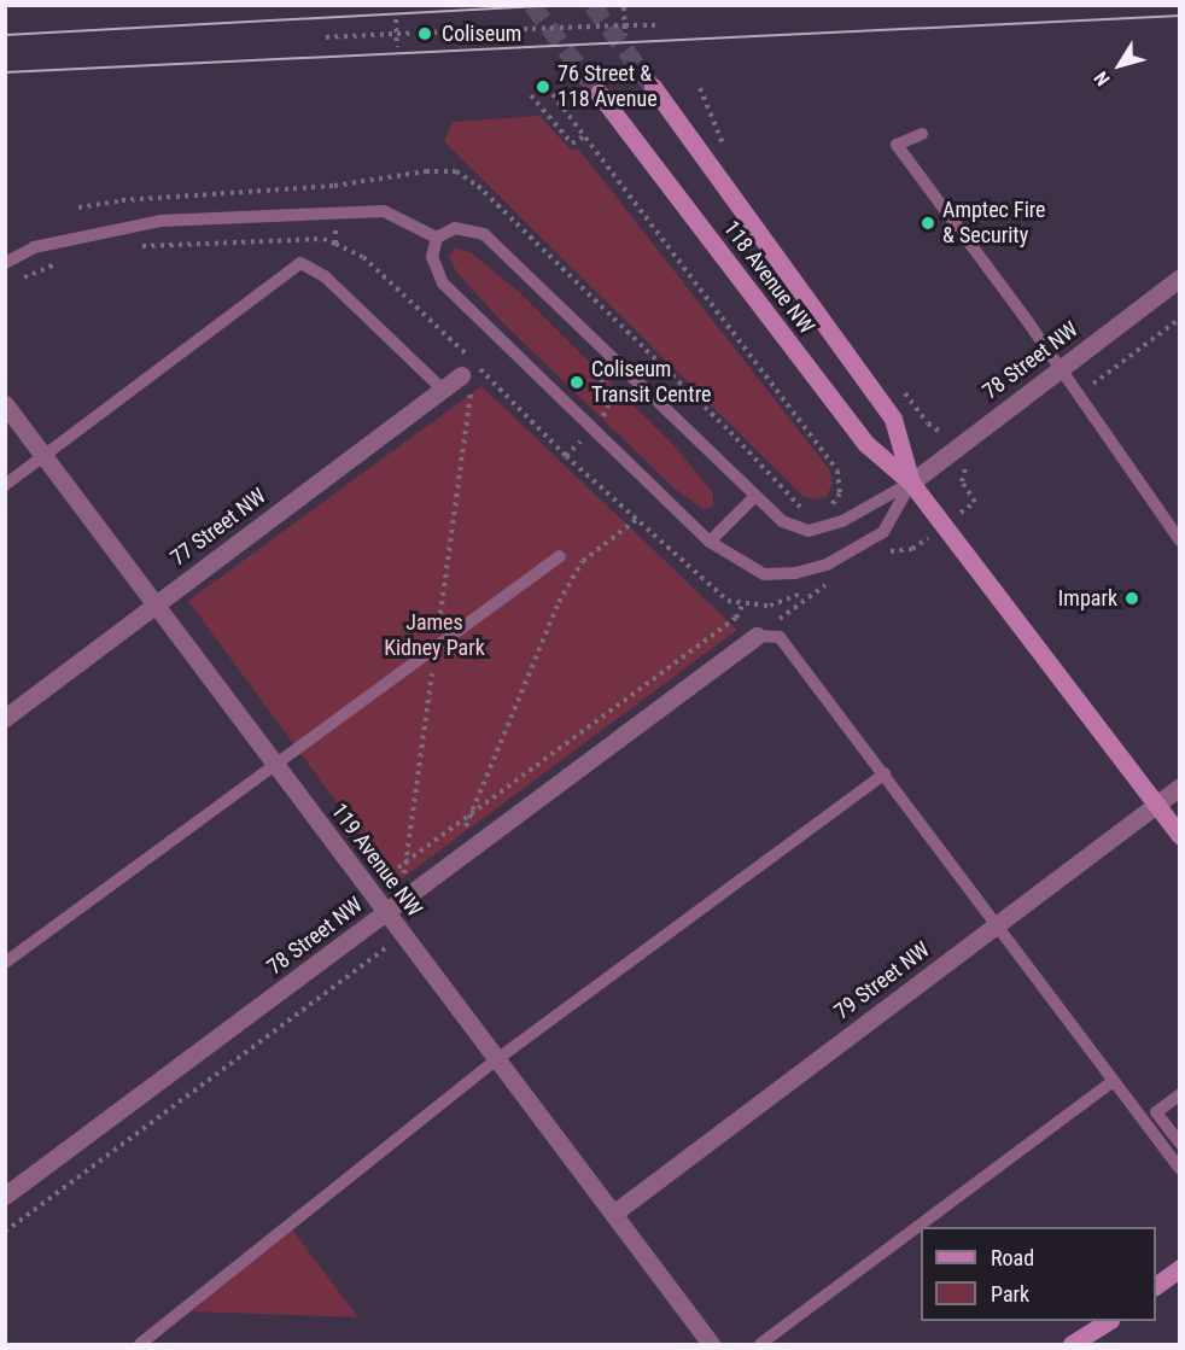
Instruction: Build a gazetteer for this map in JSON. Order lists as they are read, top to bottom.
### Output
{
  "streets": {
    "main road": ["118 Avenue NW"],
    "street": [
      "78 Street NW",
      "77 Street NW",
      "119 Avenue NW",
      "79 Street NW"
    ]
  },
  "crossings": [
    ["118 Avenue NW", "78 Street NW"],
    ["118 Avenue NW", "79 Street NW"],
    ["78 Street NW", "119 Avenue NW"],
    ["77 Street NW", "119 Avenue NW"],
    ["119 Avenue NW", "79 Street NW"]
  ],
  "parks": ["James Kidney Park"],
  "places": [
    "Coliseum",
    "76 Street & 118 Avenue",
    "Amptec Fire & Security",
    "Coliseum Transit Centre",
    "Impark"
  ],
  "legend": ["Road", "Park"],
  "north": "bottom left"
}
